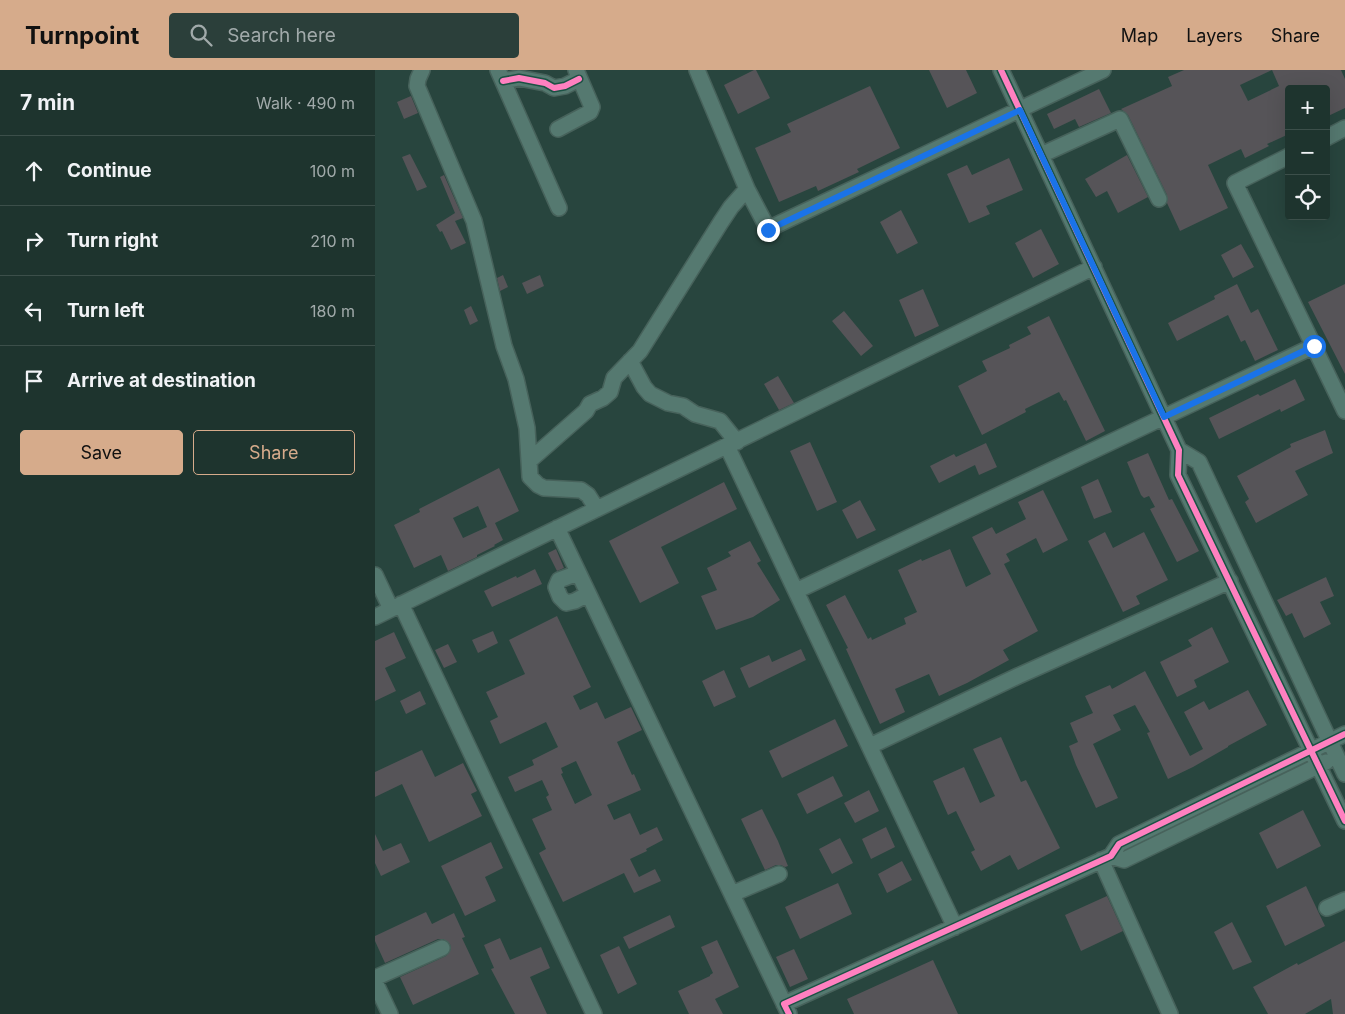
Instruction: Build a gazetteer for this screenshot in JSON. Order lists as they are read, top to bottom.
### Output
{
  "page": {
    "header": "Turnpoint",
    "search": "Search here",
    "nav": ["Map", "Layers", "Share"],
    "heading": ["7 min", "Walk · 490 m"],
    "map_buttons": ["+", "−"],
    "list": [
      ["Continue", "100 m"],
      ["Turn right", "210 m"],
      ["Turn left", "180 m"],
      "Arrive at destination"
    ],
    "buttons": ["Save", "Share"]
  }
}
